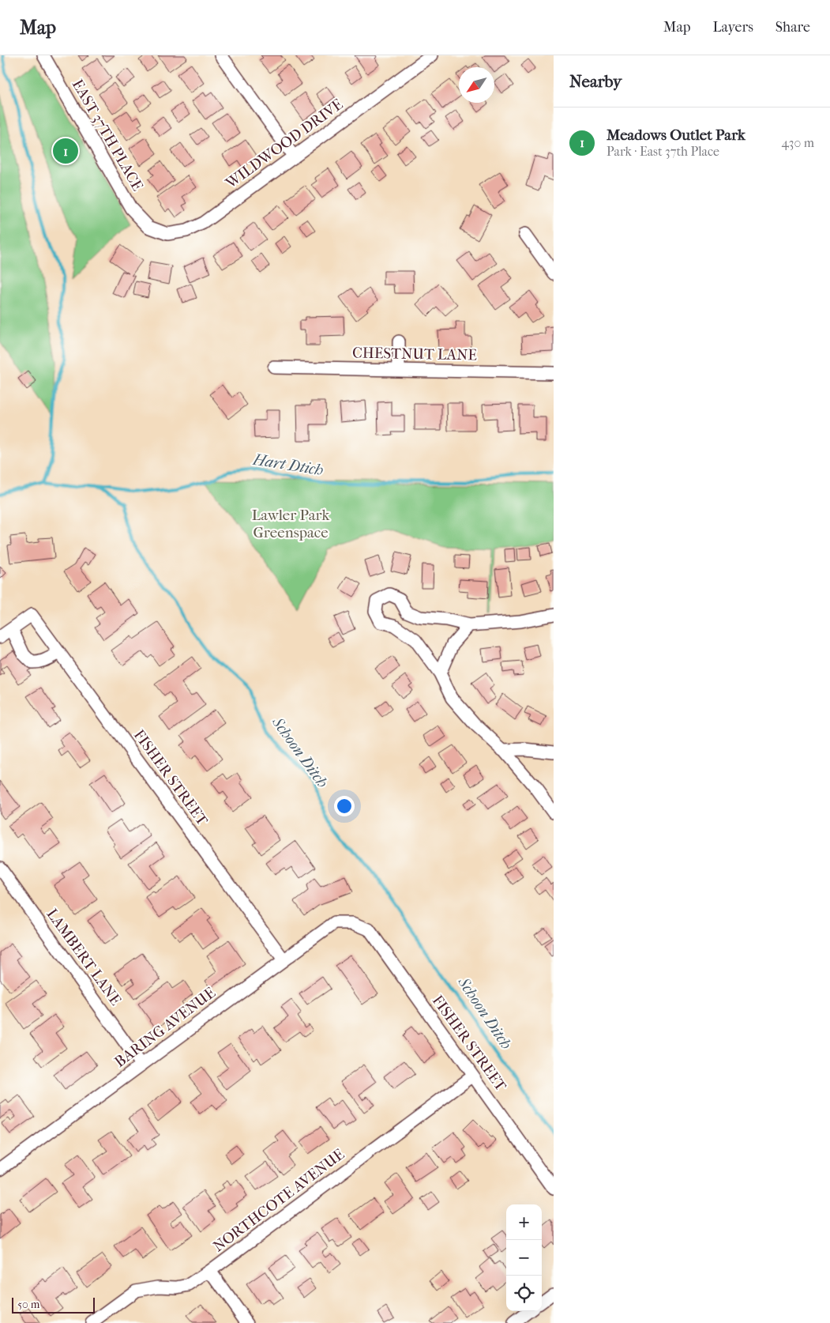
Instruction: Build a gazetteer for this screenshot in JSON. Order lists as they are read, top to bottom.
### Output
{
  "streets": {
    "street": [
      "EAST 37TH PLACE",
      "WILDWOOD DRIVE",
      "CHESTNUT LANE",
      "FISHER STREET",
      "LAMBERT LANE",
      "BARING AVENUE",
      "NORTHCOTE AVENUE"
    ]
  },
  "crossings": [
    ["EAST 37TH PLACE", "WILDWOOD DRIVE"],
    ["FISHER STREET", "BARING AVENUE"],
    ["FISHER STREET", "NORTHCOTE AVENUE"],
    ["LAMBERT LANE", "BARING AVENUE"]
  ],
  "water": ["Hart Dtich", "Schoon Ditch"],
  "parks": ["Lawler Park Greenspace"],
  "scale_bar": "50 m",
  "north": "bottom left",
  "page": {
    "header": "Map",
    "nav": ["Map", "Layers", "Share"],
    "heading": "Nearby",
    "list": [
      {
        "mark": "1",
        "name": "Meadows Outlet Park",
        "note": "Park · East 37th Place",
        "value": "430 m"
      }
    ],
    "pins": "1",
    "map_buttons": ["+", "−"],
    "scale": "50 m"
  }
}
